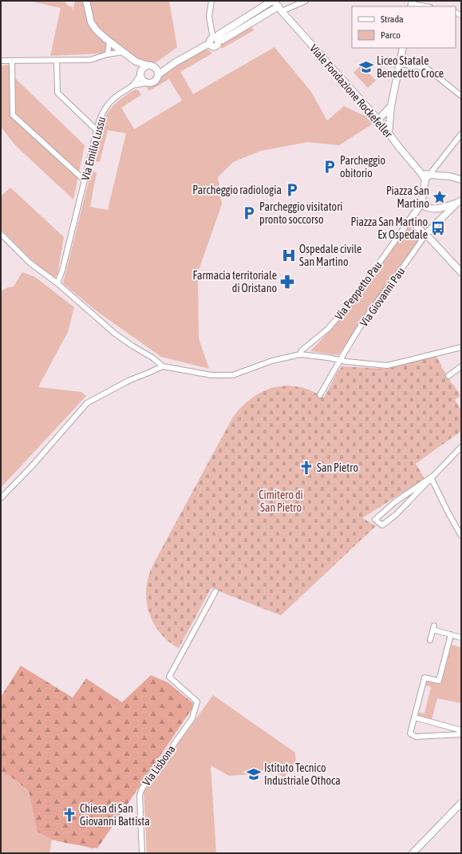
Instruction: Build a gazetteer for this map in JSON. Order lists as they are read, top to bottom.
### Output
{
  "streets": {
    "street": [
      "Viale Fondazione Rockefeller",
      "Via Emilio Lussu",
      "Via Peppetto Pau",
      "Via Giovanni Pau",
      "Via Lisbona"
    ]
  },
  "parks": ["Cimitero di San Pietro"],
  "places": {
    "school or university": ["Liceo Statale Benedetto Croce", "Istituto Tecnico Industriale Othoca"],
    "parking": ["Parcheggio obitorio", "Parcheggio radiologia", "Parcheggio visitatori pronto soccorso"],
    "place": ["Piazza San Martino"],
    "bus stop": ["Piazza San Martino Ex Ospedale"],
    "hospital": ["Ospedale civile San Martino"],
    "pharmacy": ["Farmacia territoriale di Oristano"],
    "church": ["San Pietro", "Chiesa di San Giovanni Battista"]
  },
  "legend": ["Strada", "Parco"]
}
